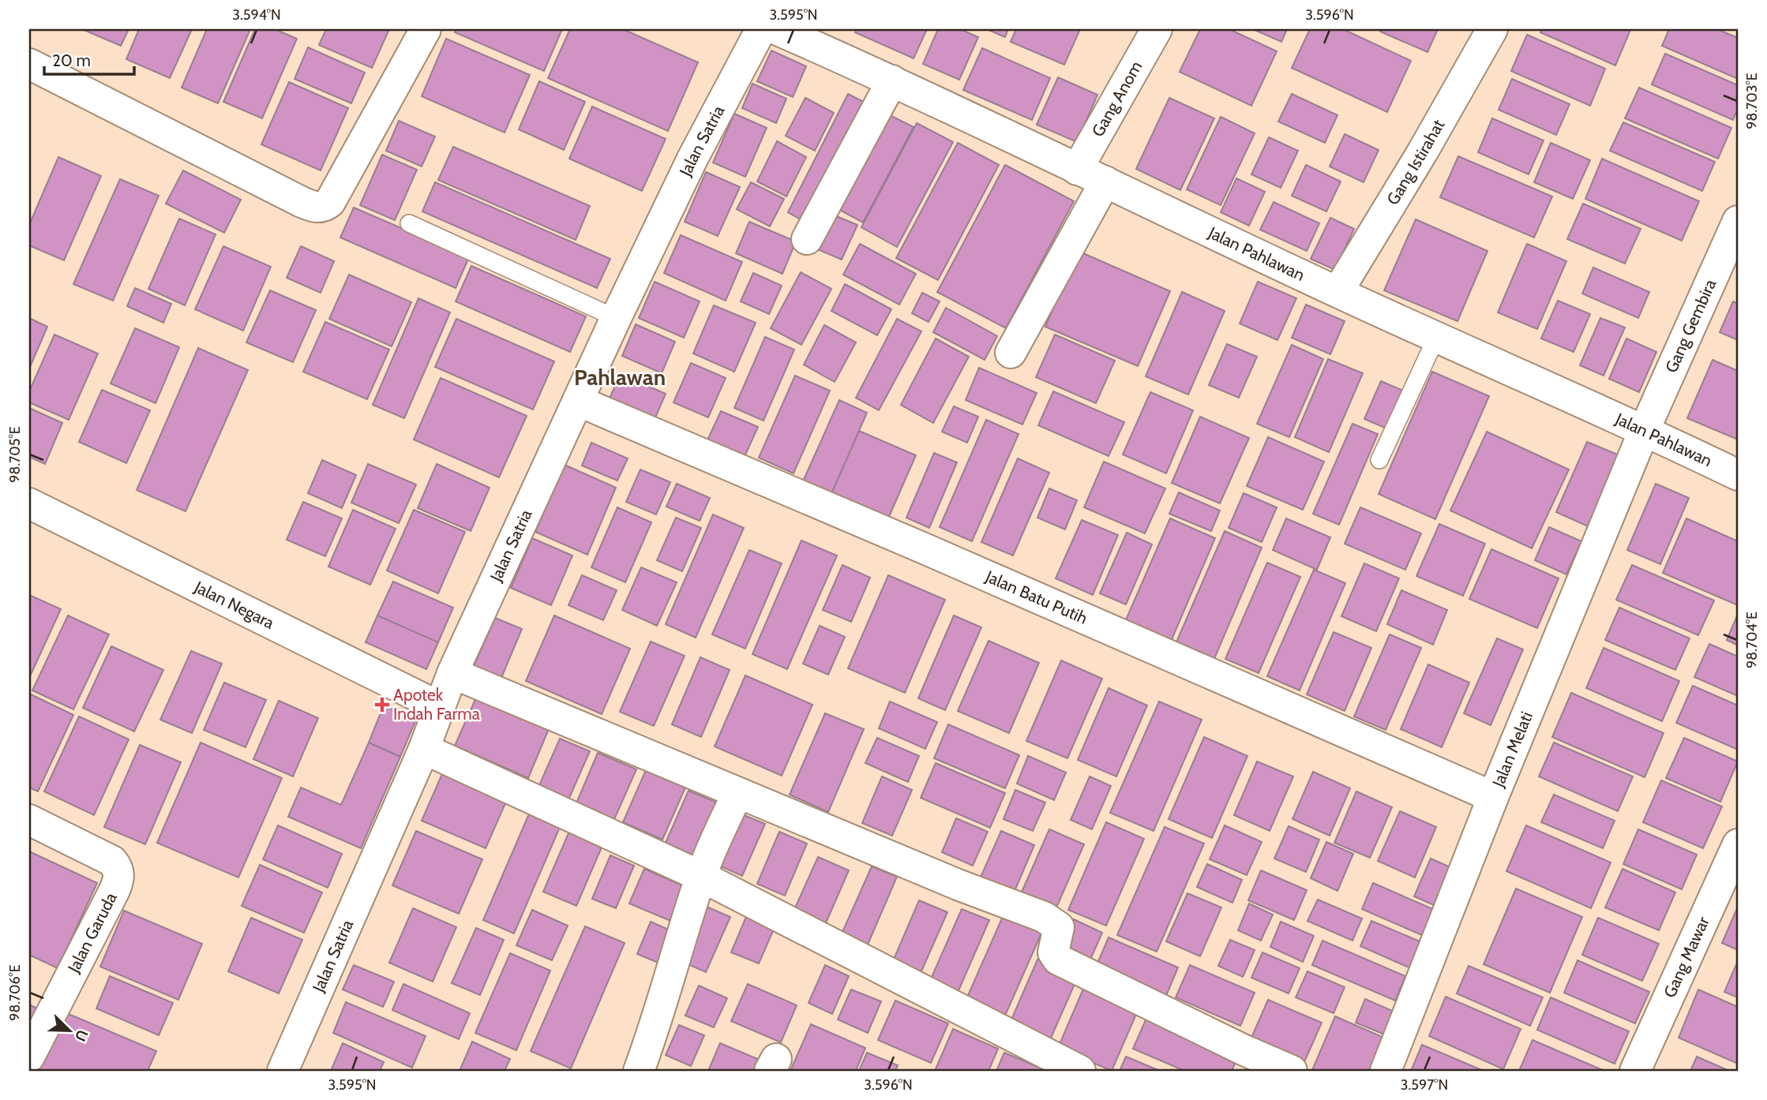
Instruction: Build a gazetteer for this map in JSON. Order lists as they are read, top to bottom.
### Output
{
  "streets": {
    "street": [
      "Gang Anom",
      "Jalan Satria",
      "Gang Istirahat",
      "Jalan Pahlawan",
      "Gang Gembira",
      "Jalan Batu Putih",
      "Jalan Negara",
      "Jalan Melati",
      "Jalan Garuda",
      "Gang Mawar"
    ]
  },
  "crossings": [
    ["Gang Anom", "Jalan Pahlawan"],
    ["Jalan Satria", "Jalan Batu Putih"],
    ["Jalan Satria", "Jalan Negara"],
    ["Gang Istirahat", "Jalan Pahlawan"],
    ["Jalan Pahlawan", "Gang Gembira"],
    ["Jalan Pahlawan", "Jalan Melati"],
    ["Gang Gembira", "Jalan Melati"],
    ["Jalan Batu Putih", "Jalan Melati"]
  ],
  "districts": ["Pahlawan"],
  "places": {
    "health": ["Apotek Indah Farma"]
  },
  "scale_bar": "20 m",
  "north": "bottom right",
  "coordinates": [
    "3.594°N",
    "3.595°N",
    "3.596°N",
    "98.703°E",
    "98.705°E",
    "98.704°E",
    "98.706°E",
    "3.597°N"
  ]
}
